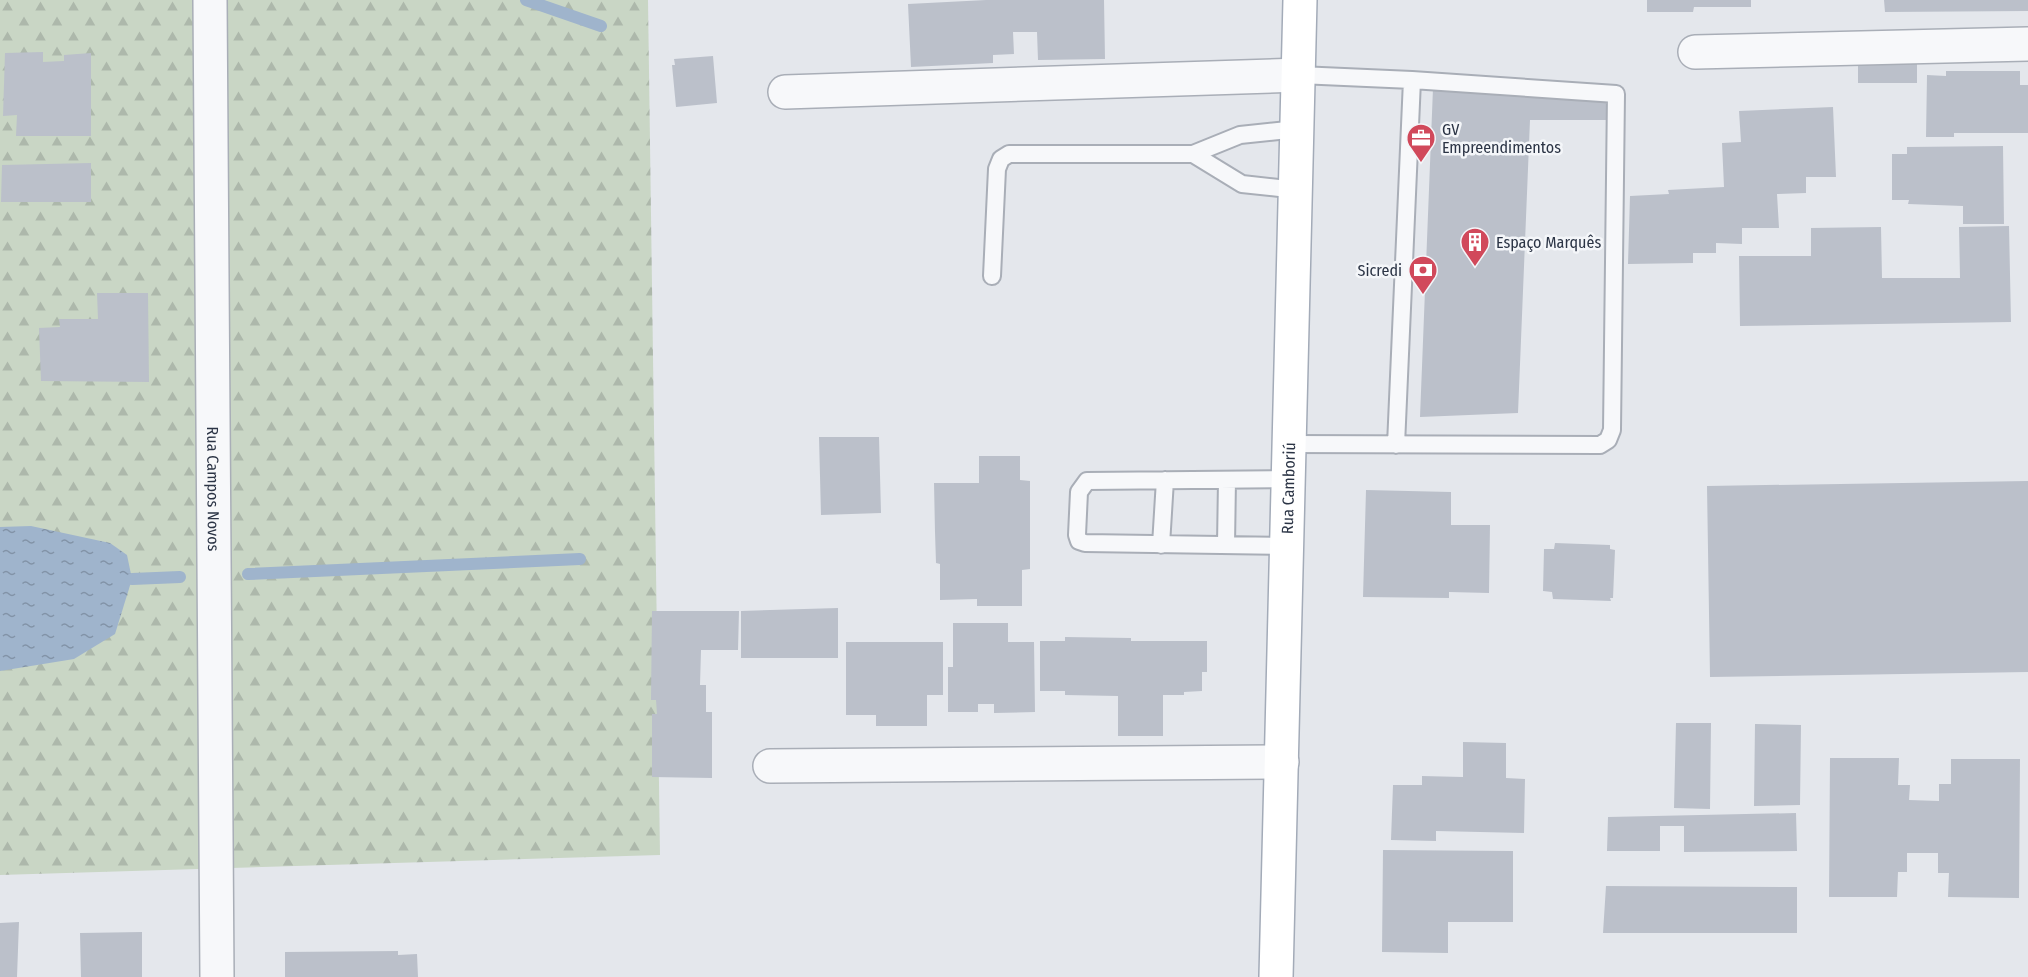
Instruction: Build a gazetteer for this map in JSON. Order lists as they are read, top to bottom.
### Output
{
  "streets": {
    "main road": ["Rua Camboriú"],
    "street": ["Rua Campos Novos"]
  },
  "places": {
    "office": ["GV Empreendimentos"],
    "building": ["Espaço Marquês"],
    "bank": ["Sicredi"]
  }
}
